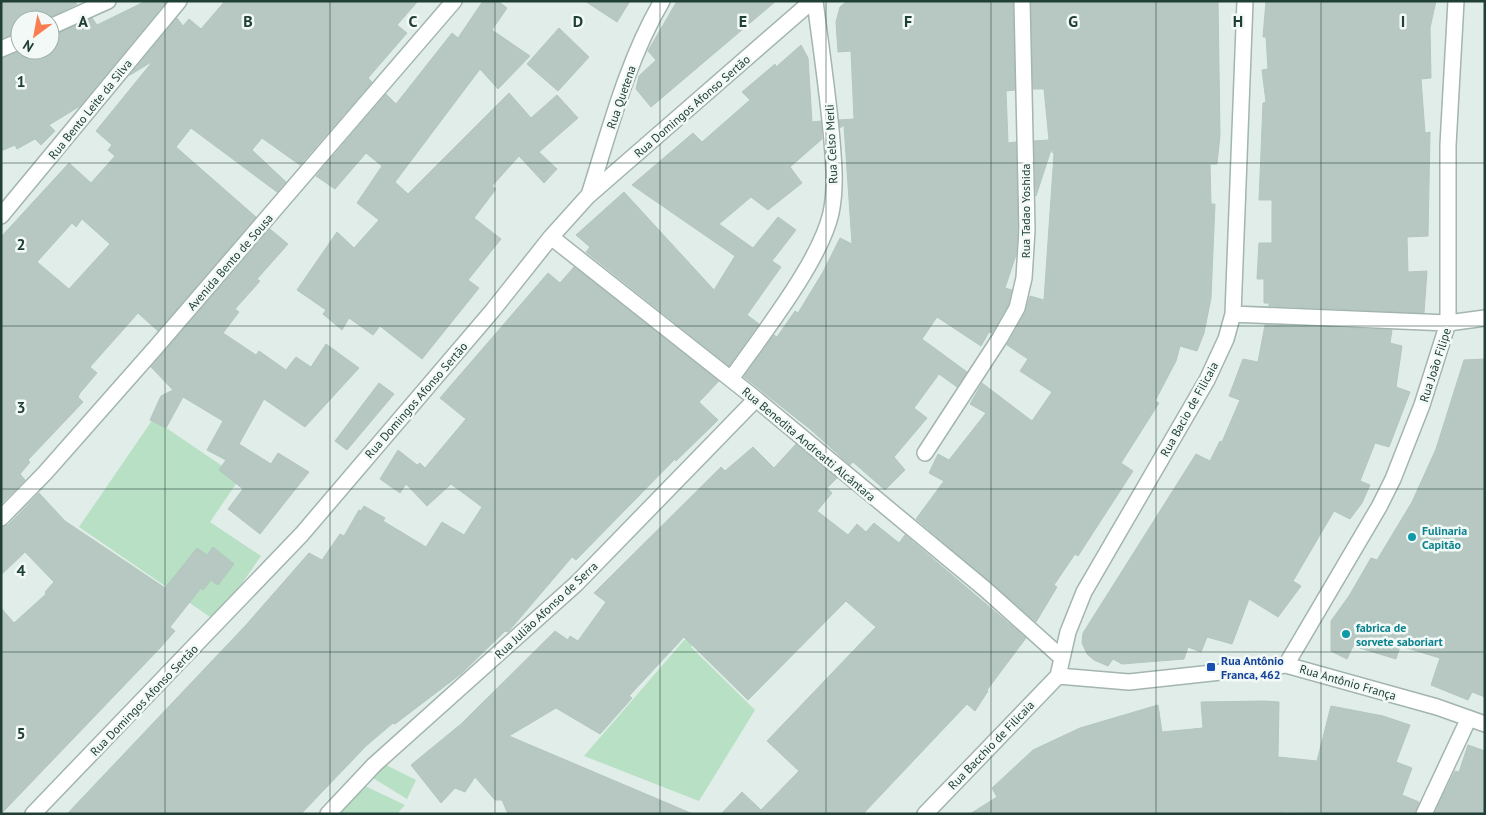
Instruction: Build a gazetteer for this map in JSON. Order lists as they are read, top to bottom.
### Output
{
  "streets": {
    "street": [
      "Rua Quetena",
      "Rua Domingos Afonso Sertão",
      "Rua Bento Leite da Silva",
      "Rua Celso Merli",
      "Rua Tadao Yoshida",
      "Avenida Bento de Sousa",
      "Rua João Filipe",
      "Rua Bacio de Filicaia",
      "Rua Benedita Andreatti Alcântara",
      "Rua Julião Afonso de Serra",
      "Rua Antônio França",
      "Rua Bacchio de Filicaia"
    ]
  },
  "crossings": [
    ["Rua Quetena", "Rua Domingos Afonso Sertão"],
    ["Rua Domingos Afonso Sertão", "Rua Celso Merli"],
    ["Rua Domingos Afonso Sertão", "Rua Benedita Andreatti Alcântara"],
    ["Rua Celso Merli", "Rua Benedita Andreatti Alcântara"],
    ["Rua João Filipe", "Rua Antônio França"],
    ["Rua Bacio de Filicaia", "Rua Benedita Andreatti Alcântara"],
    ["Rua Bacio de Filicaia", "Rua Antônio França"],
    ["Rua Bacio de Filicaia", "Rua Bacchio de Filicaia"],
    ["Rua Benedita Andreatti Alcântara", "Rua Julião Afonso de Serra"],
    ["Rua Antônio França", "Rua Bacchio de Filicaia"]
  ],
  "places": {
    "other": ["Fulinaria Capitão", "fabrica de sorvete saboriart"],
    "transit": ["Rua Antônio Franca, 462"]
  },
  "north": "bottom left",
  "grid": {
    "columns": [
      "A",
      "B",
      "C",
      "D",
      "E",
      "F",
      "G",
      "H",
      "I"
    ],
    "rows": [
      "1",
      "2",
      "3",
      "4",
      "5"
    ]
  }
}
